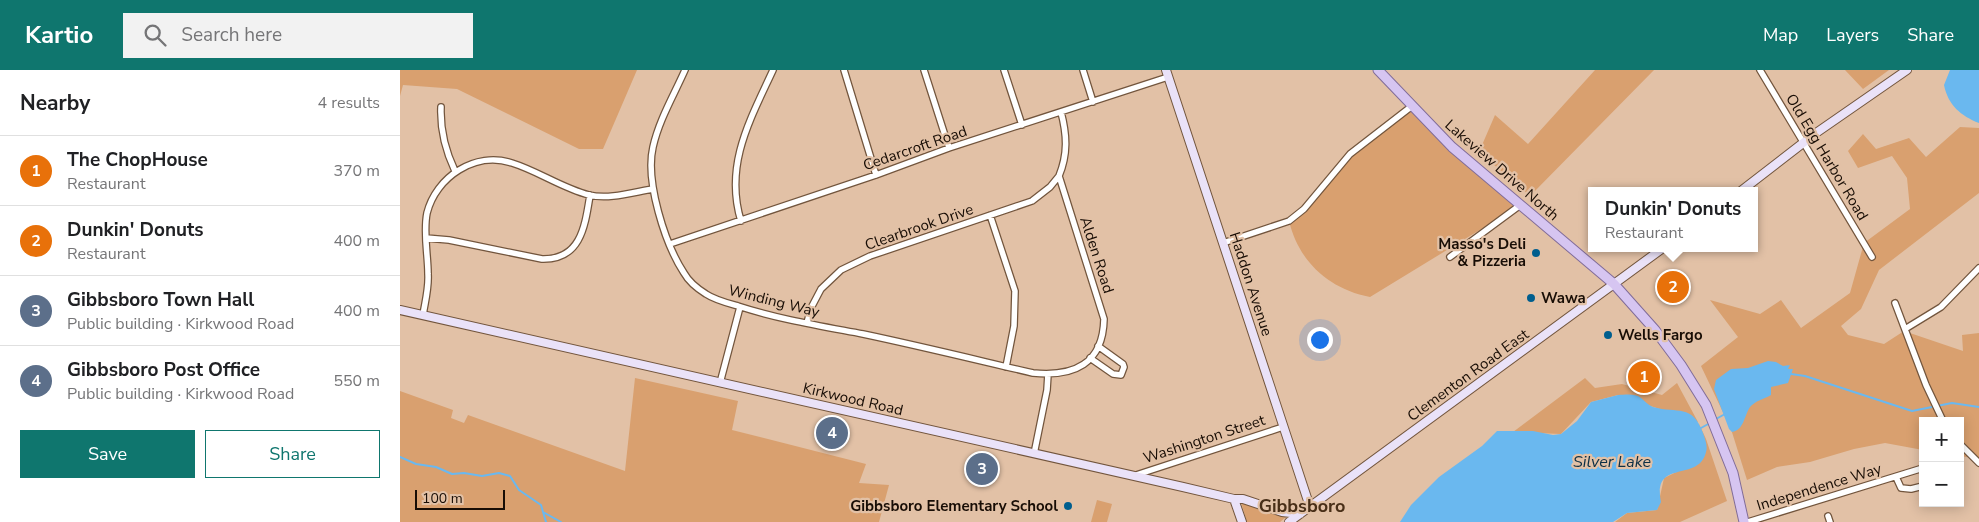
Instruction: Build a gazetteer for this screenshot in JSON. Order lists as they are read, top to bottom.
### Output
{
  "streets": {
    "main road": ["Lakeview Drive North"],
    "street": [
      "Cedarcroft Road",
      "Old Egg Harbor Road",
      "Clearbrook Drive",
      "Alden Road",
      "Haddon Avenue",
      "Winding Way",
      "Clementon Road East",
      "Kirkwood Road",
      "Washington Street",
      "Independence Way"
    ]
  },
  "crossings": [
    ["Cedarcroft Road", "Haddon Avenue"],
    ["Cedarcroft Road", "Winding Way"],
    ["Lakeview Drive North", "Clementon Road East"],
    ["Lakeview Drive North", "Independence Way"],
    ["Clearbrook Drive", "Alden Road"],
    ["Clearbrook Drive", "Winding Way"],
    ["Alden Road", "Winding Way"],
    ["Haddon Avenue", "Clementon Road East"],
    ["Haddon Avenue", "Washington Street"],
    ["Clementon Road East", "Kirkwood Road"],
    ["Kirkwood Road", "Washington Street"]
  ],
  "districts": ["Gibbsboro"],
  "water": ["Silver Lake"],
  "places": [
    "Masso's Deli & Pizzeria",
    "Wawa",
    "Wells Fargo",
    "Gibbsboro Elementary School"
  ],
  "scale_bar": "100 m",
  "page": {
    "header": "Kartio",
    "search": "Search here",
    "nav": ["Map", "Layers", "Share"],
    "heading": ["Nearby", "4 results"],
    "list": [
      {
        "mark": "1",
        "name": "The ChopHouse",
        "note": "Restaurant",
        "value": "370 m"
      },
      {
        "mark": "2",
        "name": "Dunkin' Donuts",
        "note": "Restaurant",
        "value": "400 m"
      },
      {
        "mark": "3",
        "name": "Gibbsboro Town Hall",
        "note": "Public building · Kirkwood Road",
        "value": "400 m"
      },
      {
        "mark": "4",
        "name": "Gibbsboro Post Office",
        "note": "Public building · Kirkwood Road",
        "value": "550 m"
      }
    ],
    "popup": ["Dunkin' Donuts", "Restaurant"],
    "pins": [
      "2",
      "1",
      "4",
      "3"
    ],
    "buttons": ["Save", "Share"],
    "map_buttons": ["+", "−"],
    "scale": "100 m"
  }
}
